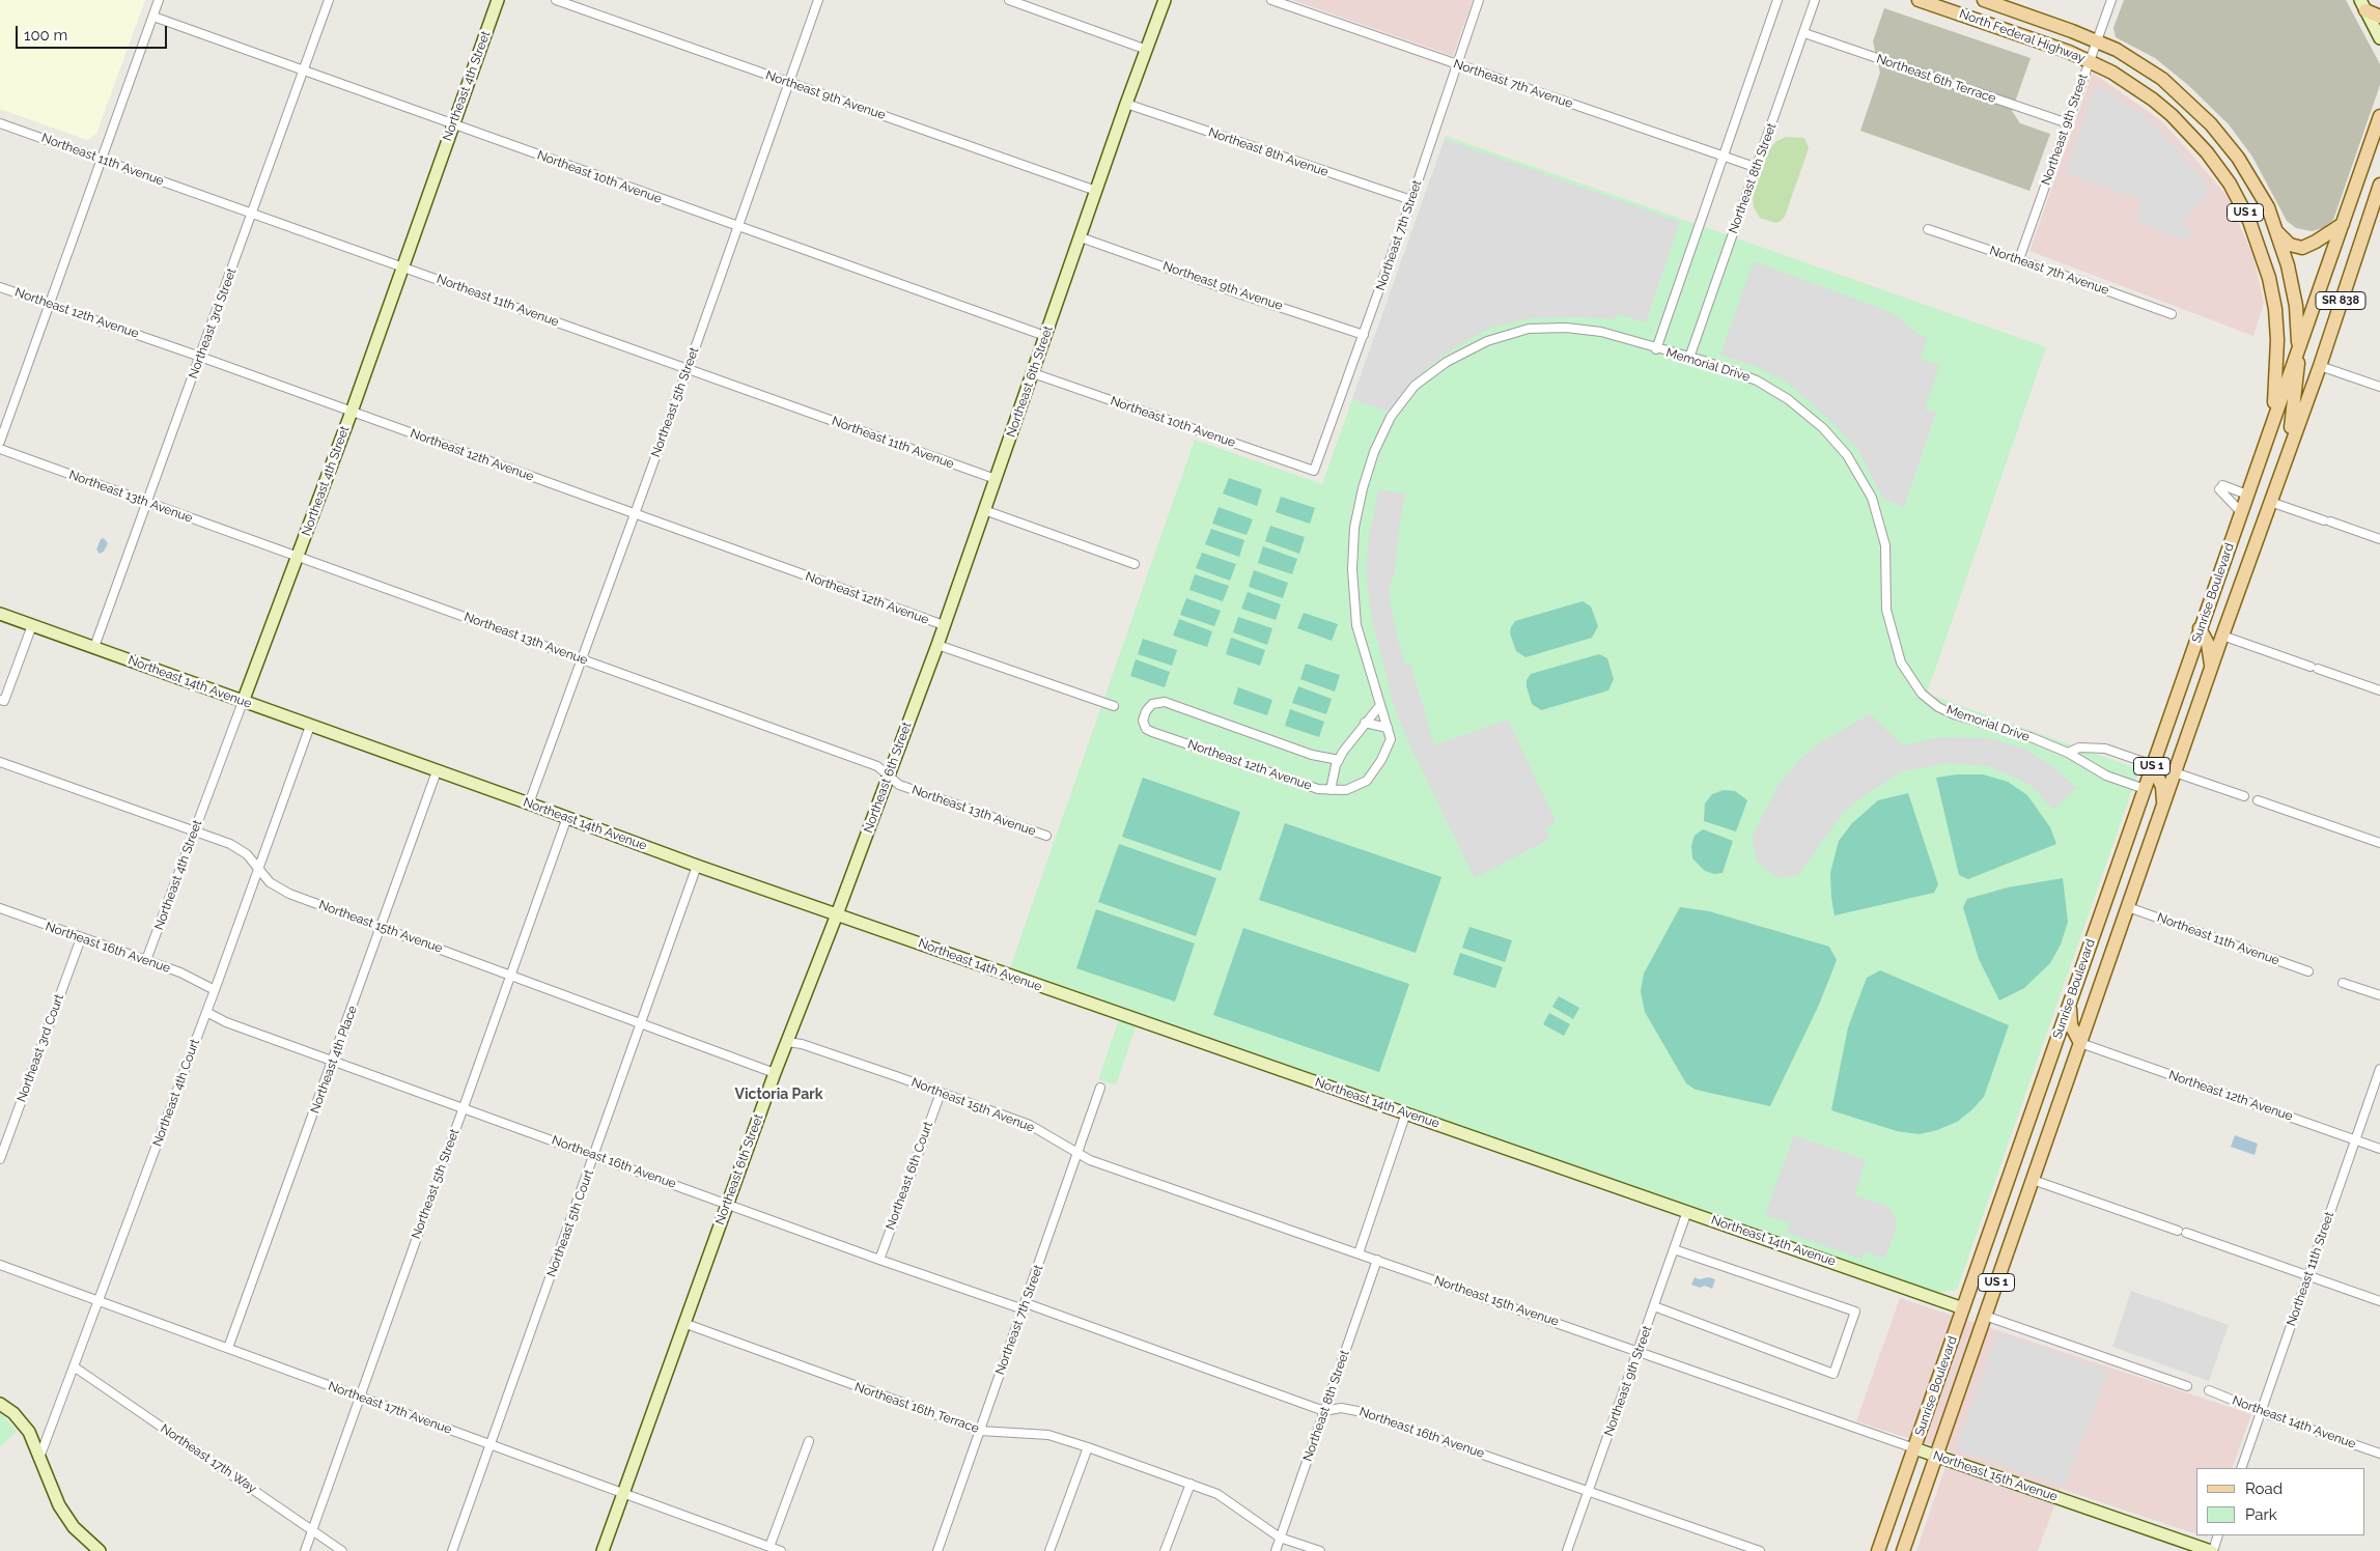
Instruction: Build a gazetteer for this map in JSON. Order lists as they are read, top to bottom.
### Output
{
  "streets": {
    "main road": [
      "North Federal Highway",
      "US 1",
      "SR 838",
      "Sunrise Boulevard"
    ],
    "street": [
      "Northeast 6th Terrace",
      "Northeast 7th Avenue",
      "Northeast 4th Street",
      "Northeast 9th Avenue",
      "Northeast 9th Street",
      "Northeast 8th Avenue",
      "Northeast 11th Avenue",
      "Northeast 10th Avenue",
      "Northeast 8th Street",
      "Northeast 7th Street",
      "Northeast 12th Avenue",
      "Northeast 3rd Street",
      "Memorial Drive",
      "Northeast 6th Street",
      "Northeast 5th Street",
      "Northeast 13th Avenue",
      "Northeast 14th Avenue",
      "Northeast 15th Avenue",
      "Northeast 16th Avenue",
      "Northeast 3rd Court",
      "Northeast 4th Place",
      "Northeast 4th Court",
      "Northeast 6th Court",
      "Northeast 5th Court",
      "Northeast 11th Street",
      "Northeast 17th Avenue",
      "Northeast 16th Terrace",
      "Northeast 17th Way"
    ]
  },
  "crossings": [
    ["North Federal Highway", "Northeast 9th Street"],
    ["North Federal Highway", "SR 838"],
    ["North Federal Highway", "Sunrise Boulevard"],
    ["Northeast 6th Terrace", "Northeast 9th Street"],
    ["Northeast 6th Terrace", "Northeast 8th Street"],
    ["Northeast 7th Avenue", "Northeast 9th Street"],
    ["Northeast 7th Avenue", "Northeast 8th Street"],
    ["Northeast 7th Avenue", "Northeast 7th Street"],
    ["Northeast 4th Street", "Northeast 11th Avenue"],
    ["Northeast 4th Street", "Northeast 10th Avenue"],
    ["Northeast 4th Street", "Northeast 12th Avenue"],
    ["Northeast 4th Street", "Northeast 13th Avenue"],
    ["Northeast 4th Street", "Northeast 14th Avenue"],
    ["Northeast 4th Street", "Northeast 15th Avenue"],
    ["Northeast 4th Street", "Northeast 16th Avenue"],
    ["Northeast 9th Avenue", "Northeast 7th Street"],
    ["Northeast 9th Avenue", "Northeast 6th Street"],
    ["Northeast 9th Avenue", "Northeast 5th Street"],
    ["Northeast 9th Street", "Northeast 14th Avenue"],
    ["Northeast 9th Street", "Northeast 15th Avenue"],
    ["Northeast 9th Street", "Northeast 16th Avenue"],
    ["Northeast 8th Avenue", "Northeast 7th Street"],
    ["Northeast 8th Avenue", "Northeast 6th Street"],
    ["Northeast 11th Avenue", "Northeast 3rd Street"],
    ["Northeast 11th Avenue", "Northeast 6th Street"],
    ["Northeast 11th Avenue", "Northeast 5th Street"],
    ["Northeast 11th Avenue", "Sunrise Boulevard"],
    ["Northeast 10th Avenue", "Northeast 7th Street"],
    ["Northeast 10th Avenue", "Northeast 3rd Street"],
    ["Northeast 10th Avenue", "Northeast 6th Street"],
    ["Northeast 10th Avenue", "Northeast 5th Street"],
    ["Northeast 8th Street", "Memorial Drive"],
    ["Northeast 8th Street", "Northeast 15th Avenue"],
    ["Northeast 8th Street", "Northeast 16th Avenue"],
    ["Northeast 8th Street", "Northeast 16th Terrace"],
    ["Northeast 7th Street", "Northeast 15th Avenue"],
    ["Northeast 7th Street", "Northeast 16th Avenue"],
    ["Northeast 7th Street", "Northeast 16th Terrace"],
    ["SR 838", "Sunrise Boulevard"],
    ["Northeast 12th Avenue", "Northeast 3rd Street"],
    ["Northeast 12th Avenue", "Memorial Drive"],
    ["Northeast 12th Avenue", "Northeast 6th Street"],
    ["Northeast 12th Avenue", "Northeast 5th Street"],
    ["Northeast 12th Avenue", "Sunrise Boulevard"],
    ["Northeast 12th Avenue", "Northeast 11th Street"],
    ["Northeast 3rd Street", "Northeast 13th Avenue"],
    ["Northeast 3rd Street", "Northeast 14th Avenue"],
    ["Memorial Drive", "Sunrise Boulevard"],
    ["Northeast 6th Street", "Northeast 13th Avenue"],
    ["Northeast 6th Street", "Northeast 14th Avenue"],
    ["Northeast 6th Street", "Northeast 15th Avenue"],
    ["Northeast 6th Street", "Northeast 16th Avenue"],
    ["Northeast 6th Street", "Northeast 17th Avenue"],
    ["Northeast 6th Street", "Northeast 16th Terrace"],
    ["Northeast 5th Street", "Northeast 13th Avenue"],
    ["Northeast 5th Street", "Northeast 14th Avenue"],
    ["Northeast 5th Street", "Northeast 15th Avenue"],
    ["Northeast 5th Street", "Northeast 16th Avenue"],
    ["Northeast 5th Street", "Northeast 17th Avenue"],
    ["Northeast 5th Street", "Northeast 17th Way"],
    ["Sunrise Boulevard", "Northeast 14th Avenue"],
    ["Sunrise Boulevard", "Northeast 15th Avenue"],
    ["Northeast 14th Avenue", "Northeast 4th Place"],
    ["Northeast 14th Avenue", "Northeast 4th Court"],
    ["Northeast 14th Avenue", "Northeast 5th Court"],
    ["Northeast 14th Avenue", "Northeast 11th Street"],
    ["Northeast 15th Avenue", "Northeast 4th Place"],
    ["Northeast 15th Avenue", "Northeast 4th Court"],
    ["Northeast 15th Avenue", "Northeast 6th Court"],
    ["Northeast 15th Avenue", "Northeast 5th Court"],
    ["Northeast 16th Avenue", "Northeast 3rd Court"],
    ["Northeast 16th Avenue", "Northeast 4th Place"],
    ["Northeast 16th Avenue", "Northeast 4th Court"],
    ["Northeast 16th Avenue", "Northeast 6th Court"],
    ["Northeast 16th Avenue", "Northeast 5th Court"],
    ["Northeast 4th Place", "Northeast 17th Avenue"],
    ["Northeast 4th Court", "Northeast 17th Avenue"],
    ["Northeast 4th Court", "Northeast 17th Way"],
    ["Northeast 5th Court", "Northeast 17th Avenue"]
  ],
  "districts": ["Victoria Park"],
  "legend": ["Road", "Park"],
  "scale_bar": "100 m"
}
